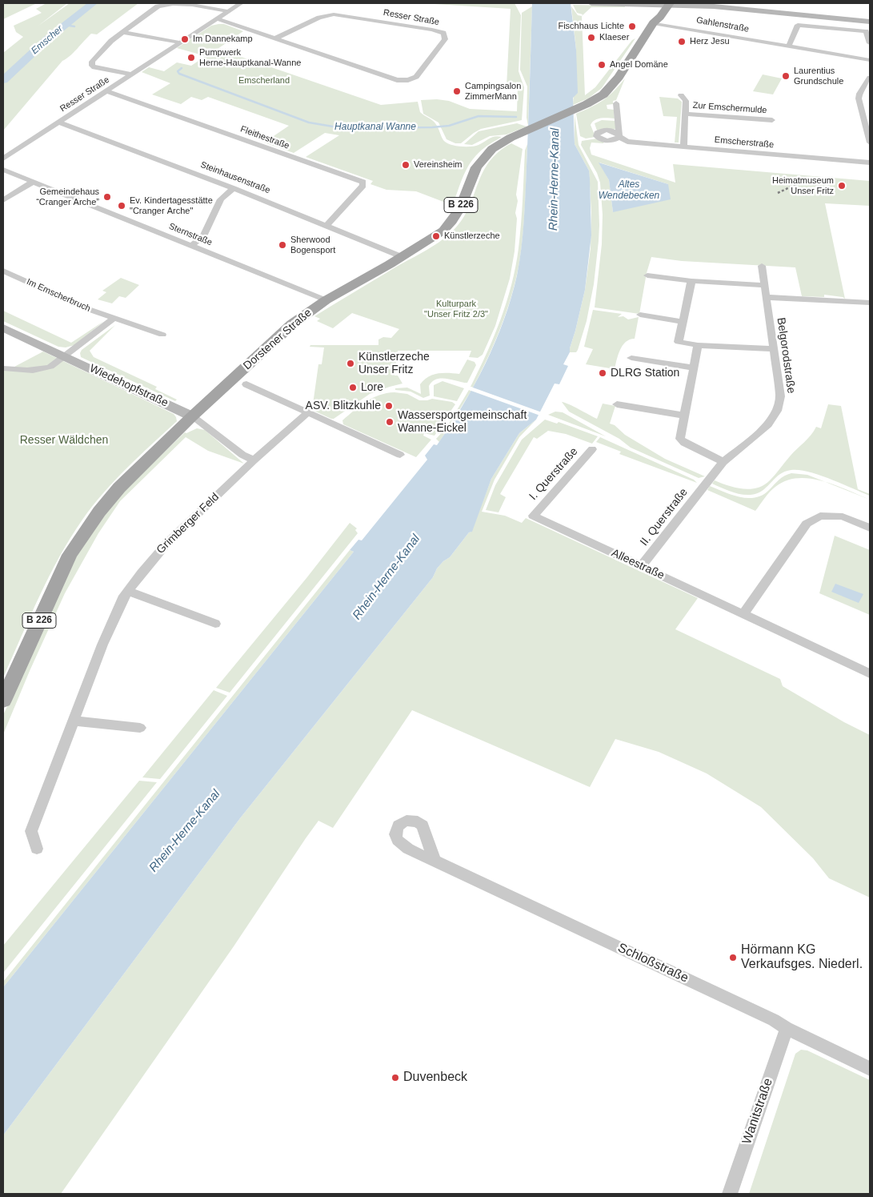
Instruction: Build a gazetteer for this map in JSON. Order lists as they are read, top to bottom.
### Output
{
  "streets": {
    "main road": ["B 226", "Dorstener Straße", "Wiedehopfstraße"],
    "street": [
      "Resser Straße",
      "Gahlenstraße",
      "Zur Emschermulde",
      "Fleithestraße",
      "Emscherstraße",
      "Steinhausenstraße",
      "Sternstraße",
      "Im Emscherbruch",
      "Belgorodstraße",
      "I. Querstraße",
      "II. Querstraße",
      "Grimberger Feld",
      "Alleestraße",
      "Schloßstraße",
      "Wanitstraße"
    ]
  },
  "crossings": [
    ["Resser Straße", "Fleithestraße"],
    ["Resser Straße", "Steinhausenstraße"],
    ["Gahlenstraße", "Dorstener Straße"],
    ["Zur Emschermulde", "Emscherstraße"],
    ["Fleithestraße", "Steinhausenstraße"],
    ["Steinhausenstraße", "Dorstener Straße"],
    ["Sternstraße", "Dorstener Straße"],
    ["Dorstener Straße", "Wiedehopfstraße"],
    ["Belgorodstraße", "II. Querstraße"],
    ["I. Querstraße", "Alleestraße"],
    ["II. Querstraße", "Alleestraße"],
    ["Schloßstraße", "Wanitstraße"]
  ],
  "water": [
    "Emscher",
    "Hauptkanal Wanne",
    "Rhein-Herne-Kanal",
    "Altes Wendebecken"
  ],
  "parks": ["Emscherland", "Kulturpark \"Unser Fritz 2/3\"", "Resser Wäldchen"],
  "places": [
    "Fischhaus Lichte",
    "Klaeser",
    "Im Dannekamp",
    "Herz Jesu",
    "Pumpwerk Herne-Hauptkanal-Wanne",
    "Angel Domäne",
    "Laurentius Grundschule",
    "Campingsalon ZimmerMann",
    "Vereinsheim",
    "Heimatmuseum Unser Fritz",
    "Gemeindehaus “Cranger Arche”",
    "Ev. Kindertagesstätte \"Cranger Arche\"",
    "Künstlerzeche",
    "Sherwood Bogensport",
    "Künstlerzeche Unser Fritz",
    "DLRG Station",
    "Lore",
    "ASV. Blitzkuhle",
    "Wassersportgemeinschaft Wanne-Eickel",
    "Hörmann KG Verkaufsges. Niederl.",
    "Duvenbeck"
  ]
}
